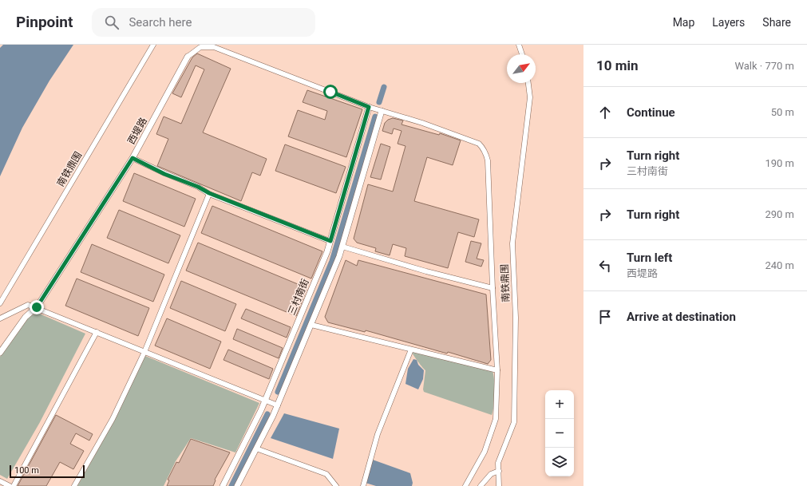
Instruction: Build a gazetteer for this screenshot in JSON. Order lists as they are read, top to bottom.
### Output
{
  "streets": {
    "street": ["西堤路", "南铁鼎围", "三村南街"]
  },
  "scale_bar": "100 m",
  "north": "top right",
  "page": {
    "header": "Pinpoint",
    "search": "Search here",
    "nav": ["Map", "Layers", "Share"],
    "heading": ["10 min", "Walk · 770 m"],
    "list": [
      ["Continue", "50 m"],
      ["Turn right", "三村南街", "190 m"],
      ["Turn right", "290 m"],
      ["Turn left", "西堤路", "240 m"],
      "Arrive at destination"
    ],
    "map_buttons": ["+", "−"],
    "scale": "100 m"
  }
}
